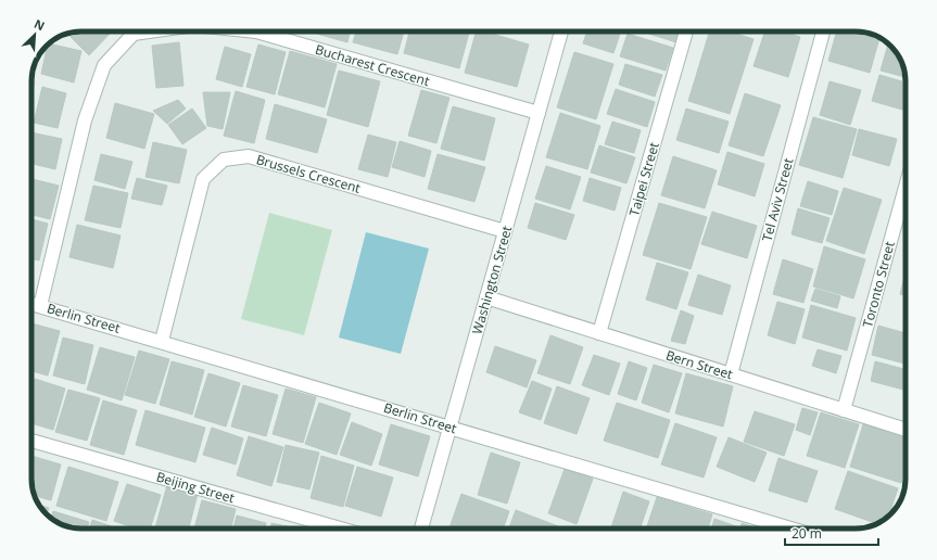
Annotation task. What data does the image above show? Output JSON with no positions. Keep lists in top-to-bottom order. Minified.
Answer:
{"streets":{"street":["Bucharest Crescent","Brussels Crescent","Taipei Street","Tel Aviv Street","Washington Street","Toronto Street","Berlin Street","Bern Street","Beijing Street"]},"crossings":[["Bucharest Crescent","Washington Street"],["Bucharest Crescent","Berlin Street"],["Brussels Crescent","Washington Street"],["Brussels Crescent","Berlin Street"],["Taipei Street","Bern Street"],["Tel Aviv Street","Bern Street"],["Washington Street","Berlin Street"],["Washington Street","Bern Street"],["Toronto Street","Bern Street"]],"scale_bar":"20 m","north":"top right"}
